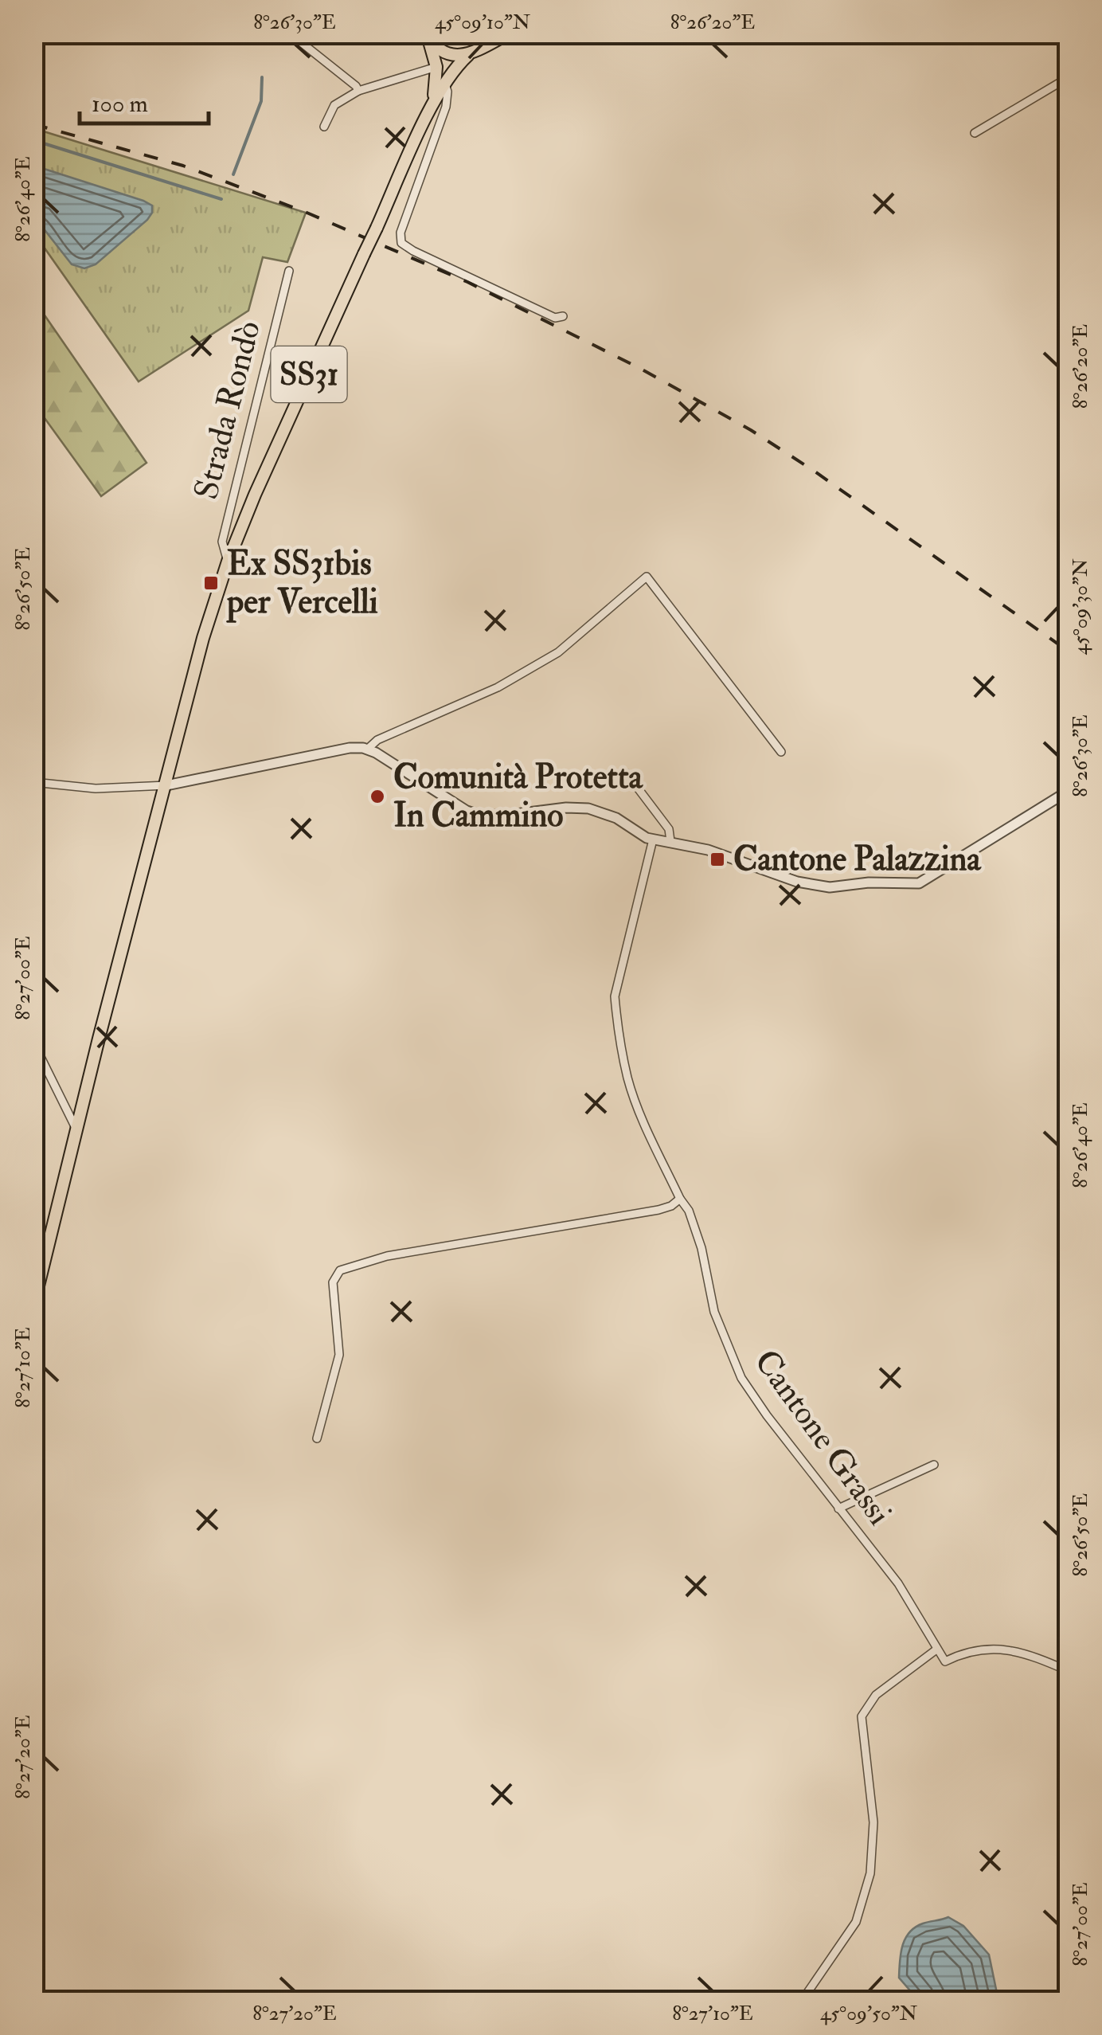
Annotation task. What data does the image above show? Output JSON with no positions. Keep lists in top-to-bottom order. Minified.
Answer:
{"streets":{"main road":["SS31"],"street":["Strada Rondò","Cantone Grassi"]},"crossings":[["SS31","Strada Rondò"]],"places":{"transit":["Ex SS31bis per Vercelli","Cantone Palazzina"],"other":["Comunità Protetta In Cammino"]},"scale_bar":"100 m","coordinates":["8°26'30\"E","45°09'10\"N","8°26'20\"E","8°26'40\"E","8°26'50\"E","45°09'30\"N","8°27'00\"E","8°27'10\"E","8°27'20\"E","45°09'50\"N"]}
